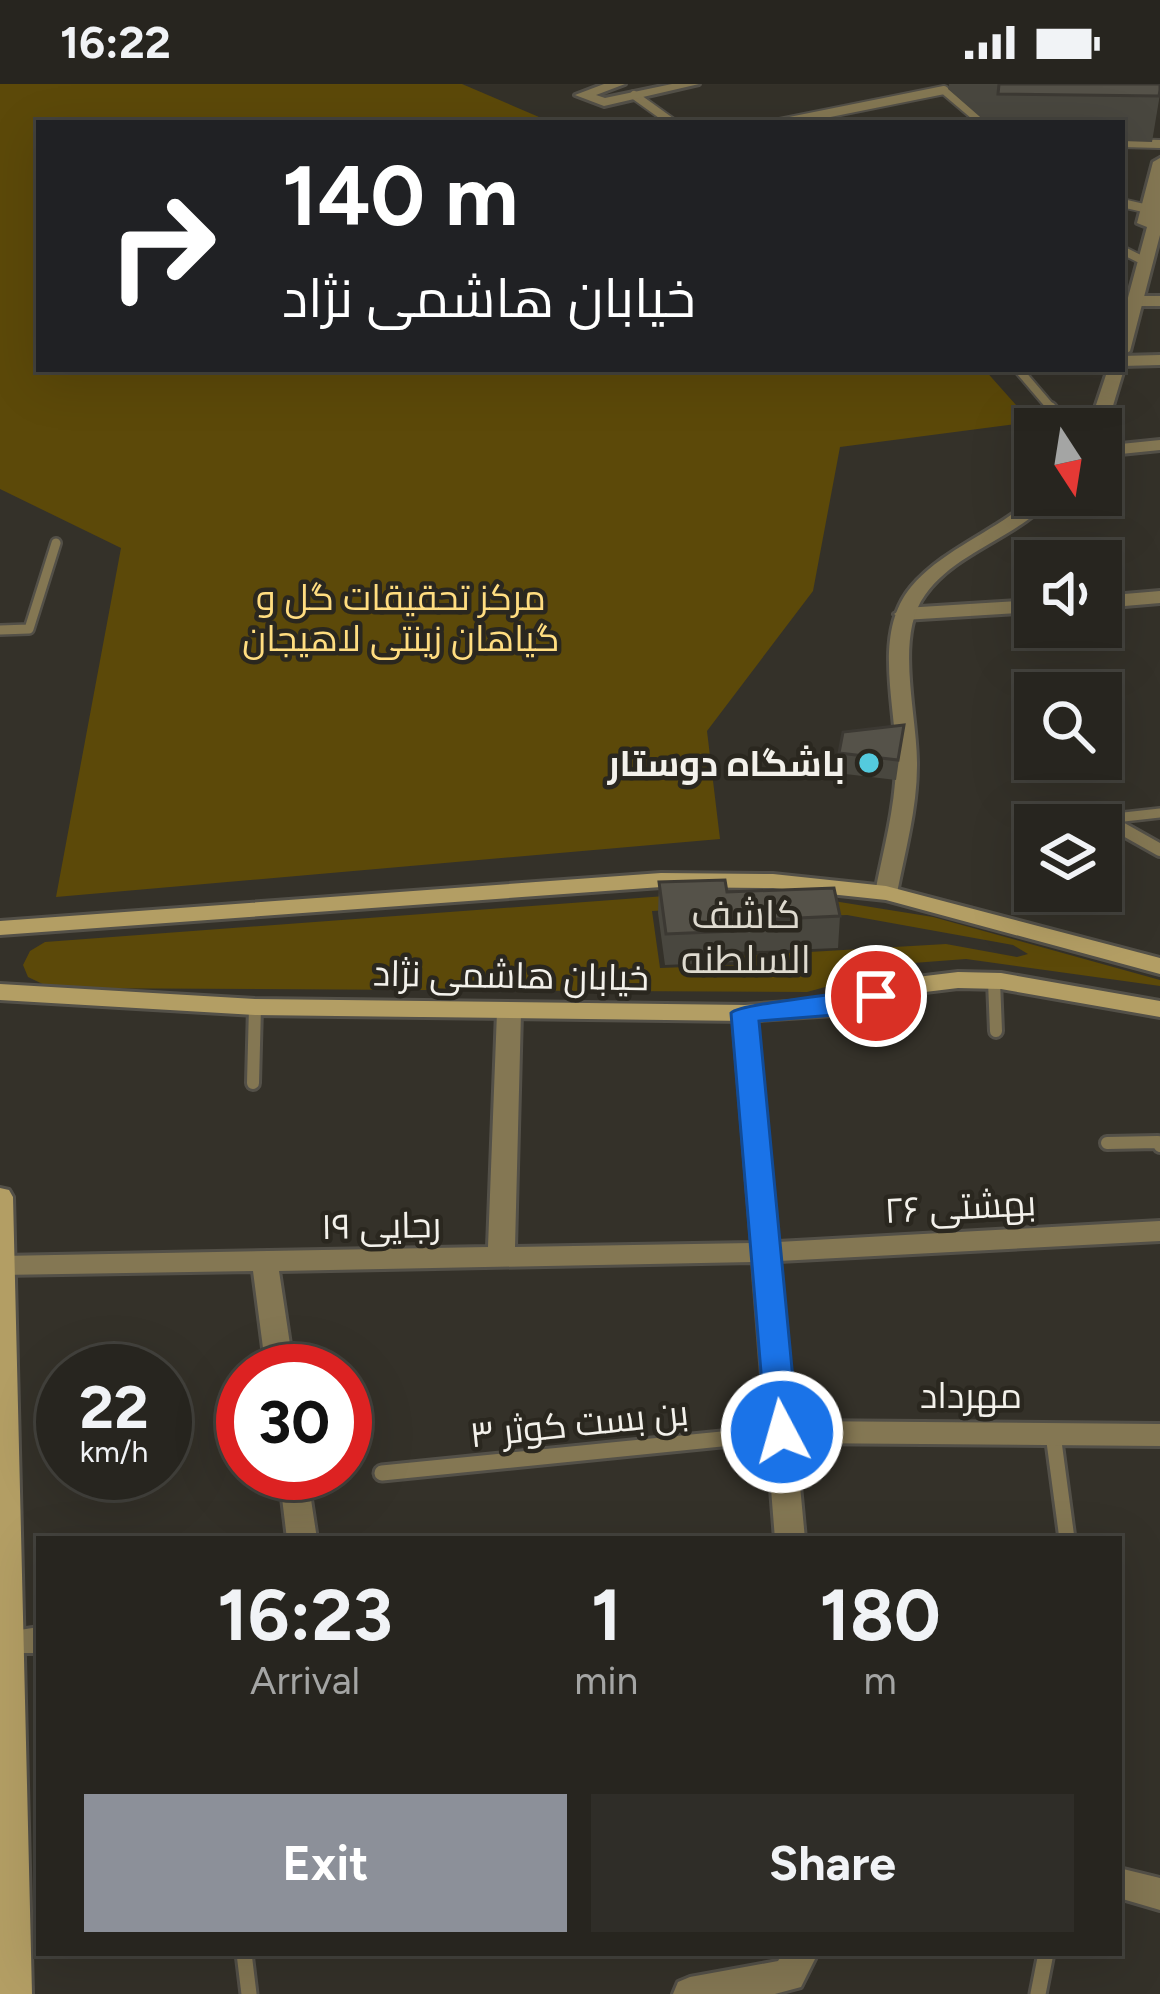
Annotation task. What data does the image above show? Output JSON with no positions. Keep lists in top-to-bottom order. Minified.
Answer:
{"streets":{"main road":["خیابان هاشمی نژاد"],"street":["بهشتی ۲۶","رجایی ۱۹","مهرداد"],"lane":["بن بست کوثر ۳"]},"crossings":[["بهشتی ۲۶","رجایی ۱۹"],["مهرداد","بن بست کوثر ۳"]],"districts":["کاشف السلطنه"],"parks":["مرکز تحقیقات گل و گیاهان زینتی لاهیجان"],"places":["باشگاه دوستار"],"north":"bottom","page":{"status":"16:22","turn":["140 m","خیابان هاشمی نژاد"],"speed":"22 km/h","limit":"30","eta":["16:23","Arrival","1","min","180","m"],"buttons":["Exit","Share"]}}
